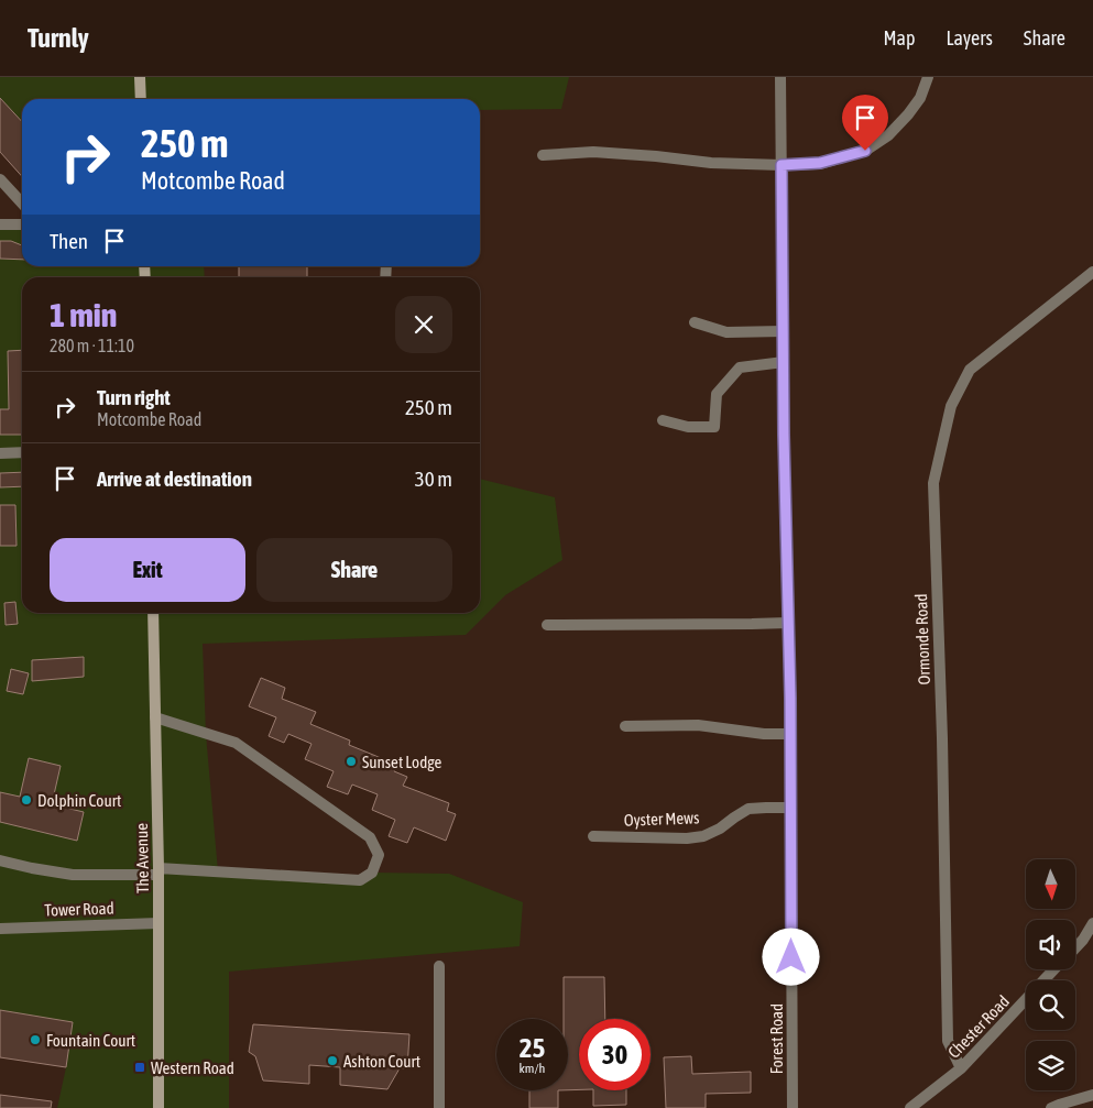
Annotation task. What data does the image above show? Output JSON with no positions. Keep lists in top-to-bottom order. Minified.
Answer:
{"streets":{"main road":["The Avenue"],"street":["Ormonde Road","Oyster Mews","Tower Road","Chester Road","Forest Road"]},"crossings":[["Ormonde Road","Chester Road"],["Oyster Mews","Forest Road"],["The Avenue","Tower Road"]],"places":{"other":["Sunset Lodge","Dolphin Court","Fountain Court","Ashton Court"],"transit":["Western Road"]},"north":"bottom","page":{"header":"Turnly","nav":["Map","Layers","Share"],"turn":["250 m","Motcombe Road"],"then":"Then","heading":["1 min","280 m · 11:10"],"list":[{"name":"Turn right","note":"Motcombe Road","value":"250 m"},{"name":"Arrive at destination","value":"30 m"}],"buttons":["Exit","Share"],"speed":"25 km/h","limit":"30"}}
